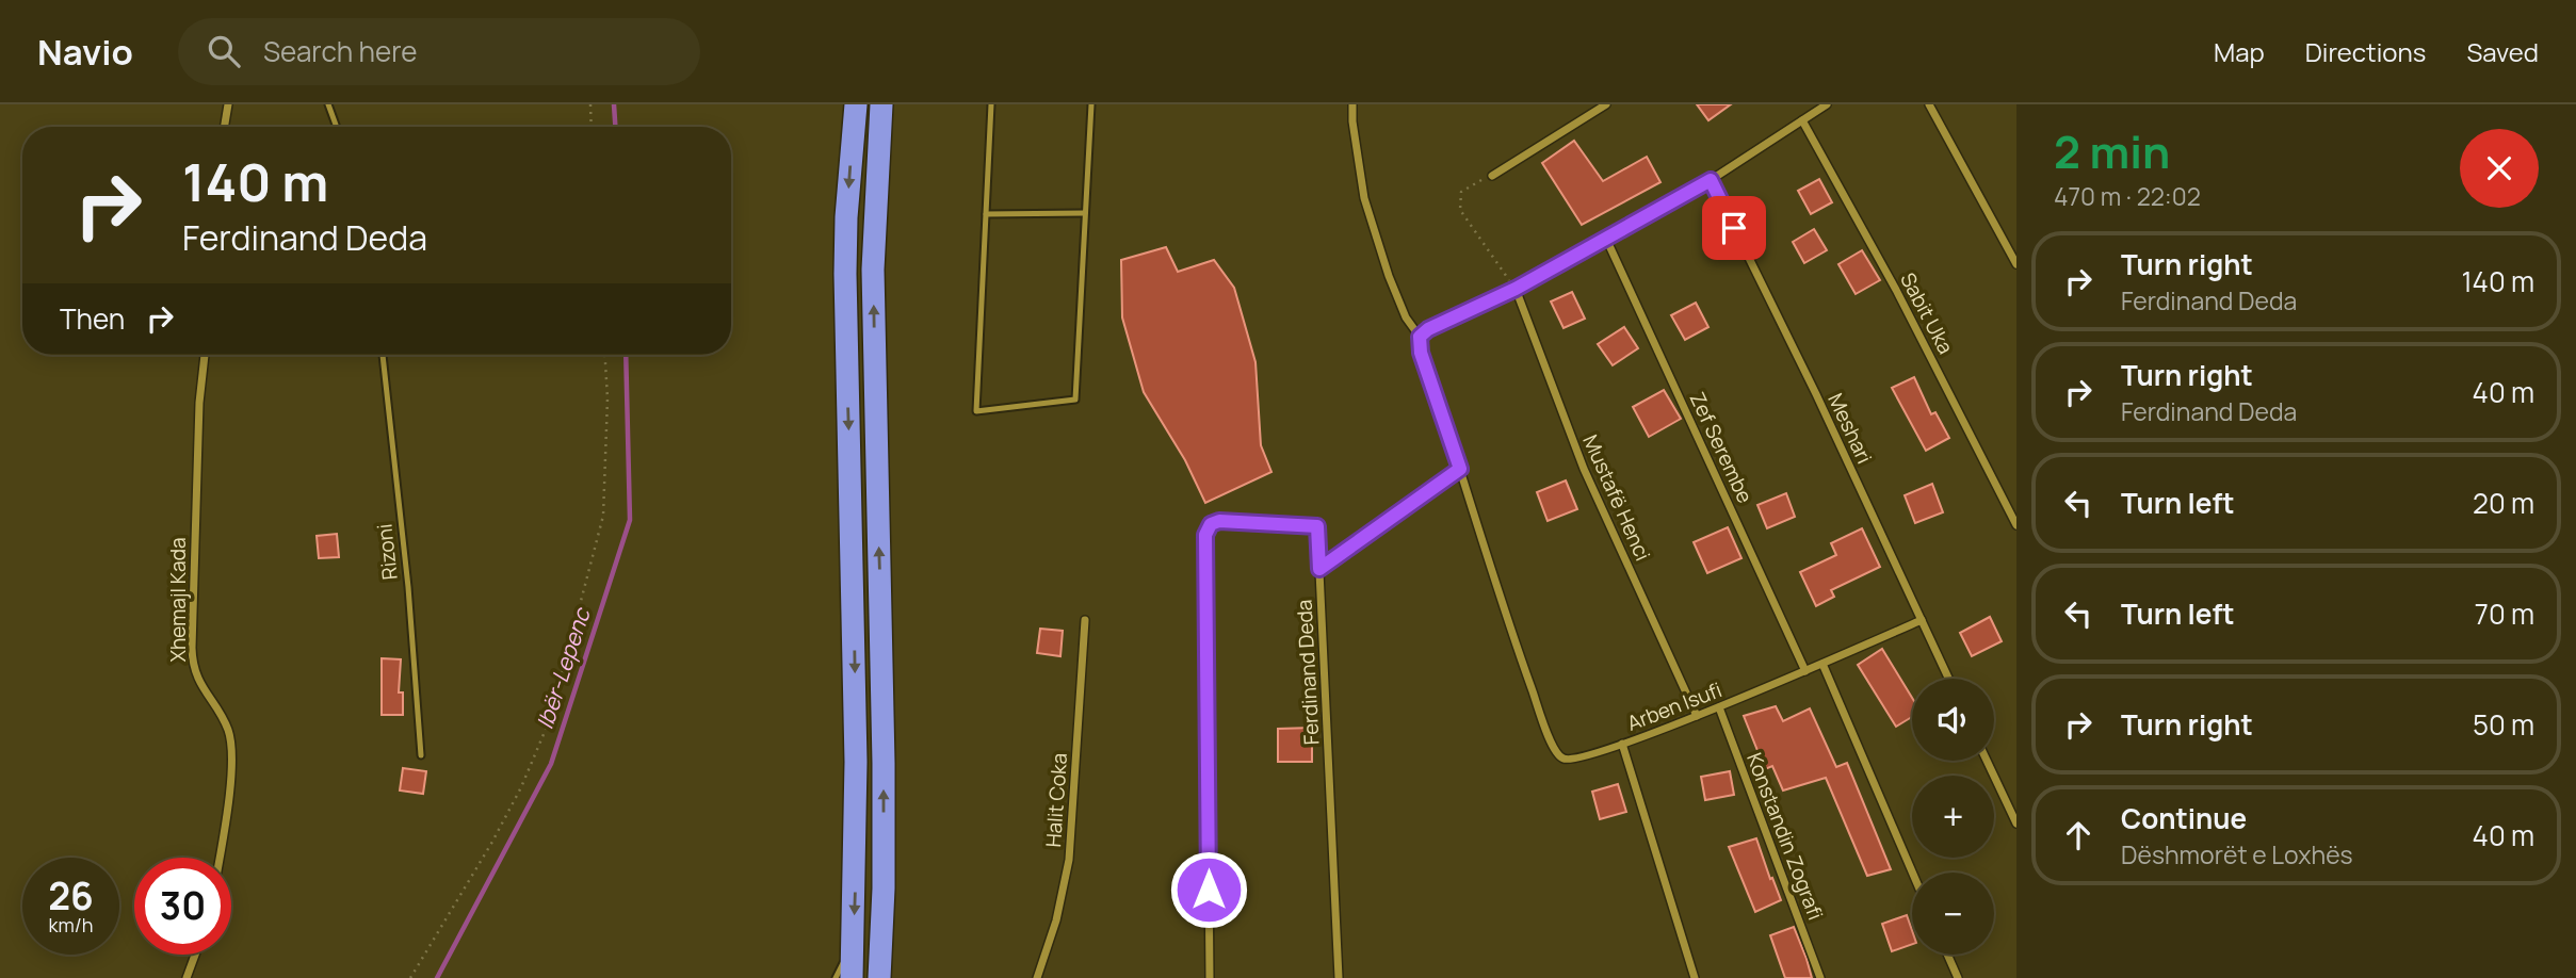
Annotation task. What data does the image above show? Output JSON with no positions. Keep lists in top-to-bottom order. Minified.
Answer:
{"streets":{"street":["Sabit Uka","Meshari","Zef Serembe","Mustafë Henci","Xhemajl Kada","Ferdinand Deda","Arben Isufi","Halit Coka","Konstandin Zografi"],"lane":["Rizoni"]},"crossings":[["Meshari","Arben Isufi"],["Zef Serembe","Arben Isufi"],["Mustafë Henci","Arben Isufi"],["Arben Isufi","Konstandin Zografi"]],"water":["Ibër-Lepenc"],"page":{"header":"Navio","search":"Search here","nav":["Map","Directions","Saved"],"heading":["2 min","470 m · 22:02"],"turn":["140 m","Ferdinand Deda"],"list":[{"name":"Turn right","note":"Ferdinand Deda","value":"140 m"},{"name":"Turn right","note":"Ferdinand Deda","value":"40 m"},{"name":"Turn left","value":"20 m"},{"name":"Turn left","value":"70 m"},{"name":"Turn right","value":"50 m"},{"name":"Continue","note":"Dëshmorët e Loxhës","value":"40 m"}],"then":"Then","map_buttons":["+","−"],"speed":"26 km/h","limit":"30"}}
